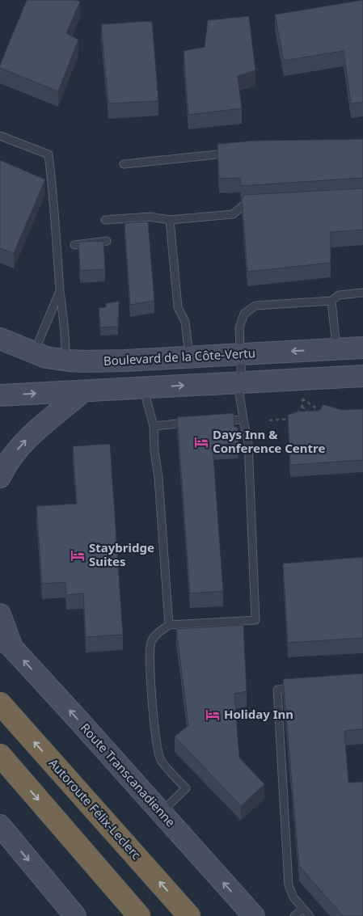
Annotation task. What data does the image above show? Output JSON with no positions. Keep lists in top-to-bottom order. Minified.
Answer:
{"streets":{"highway":["Autoroute Félix-Leclerc"],"street":["Boulevard de la Côte-Vertu","Route Transcanadienne"]},"places":{"hotel":["Days Inn & Conference Centre","Staybridge Suites","Holiday Inn"]}}
